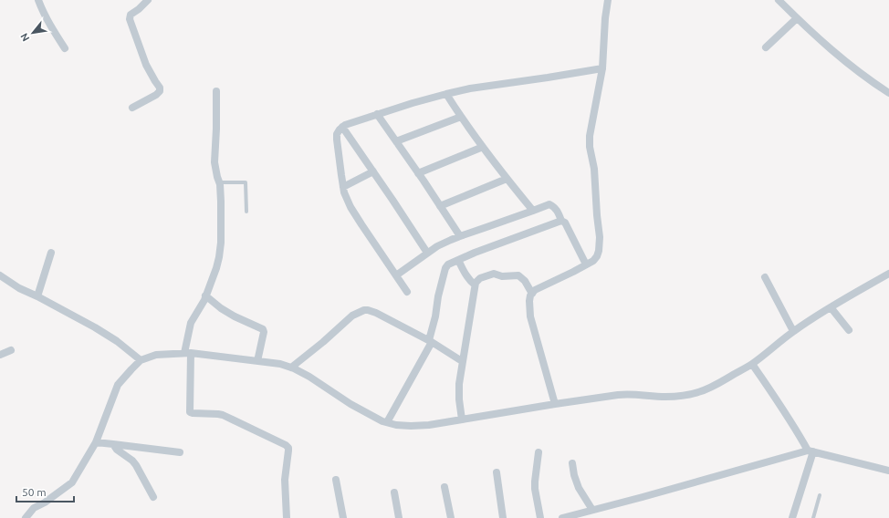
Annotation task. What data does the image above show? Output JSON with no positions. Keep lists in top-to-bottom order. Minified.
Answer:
{"scale_bar":"50 m","north":"bottom left"}
